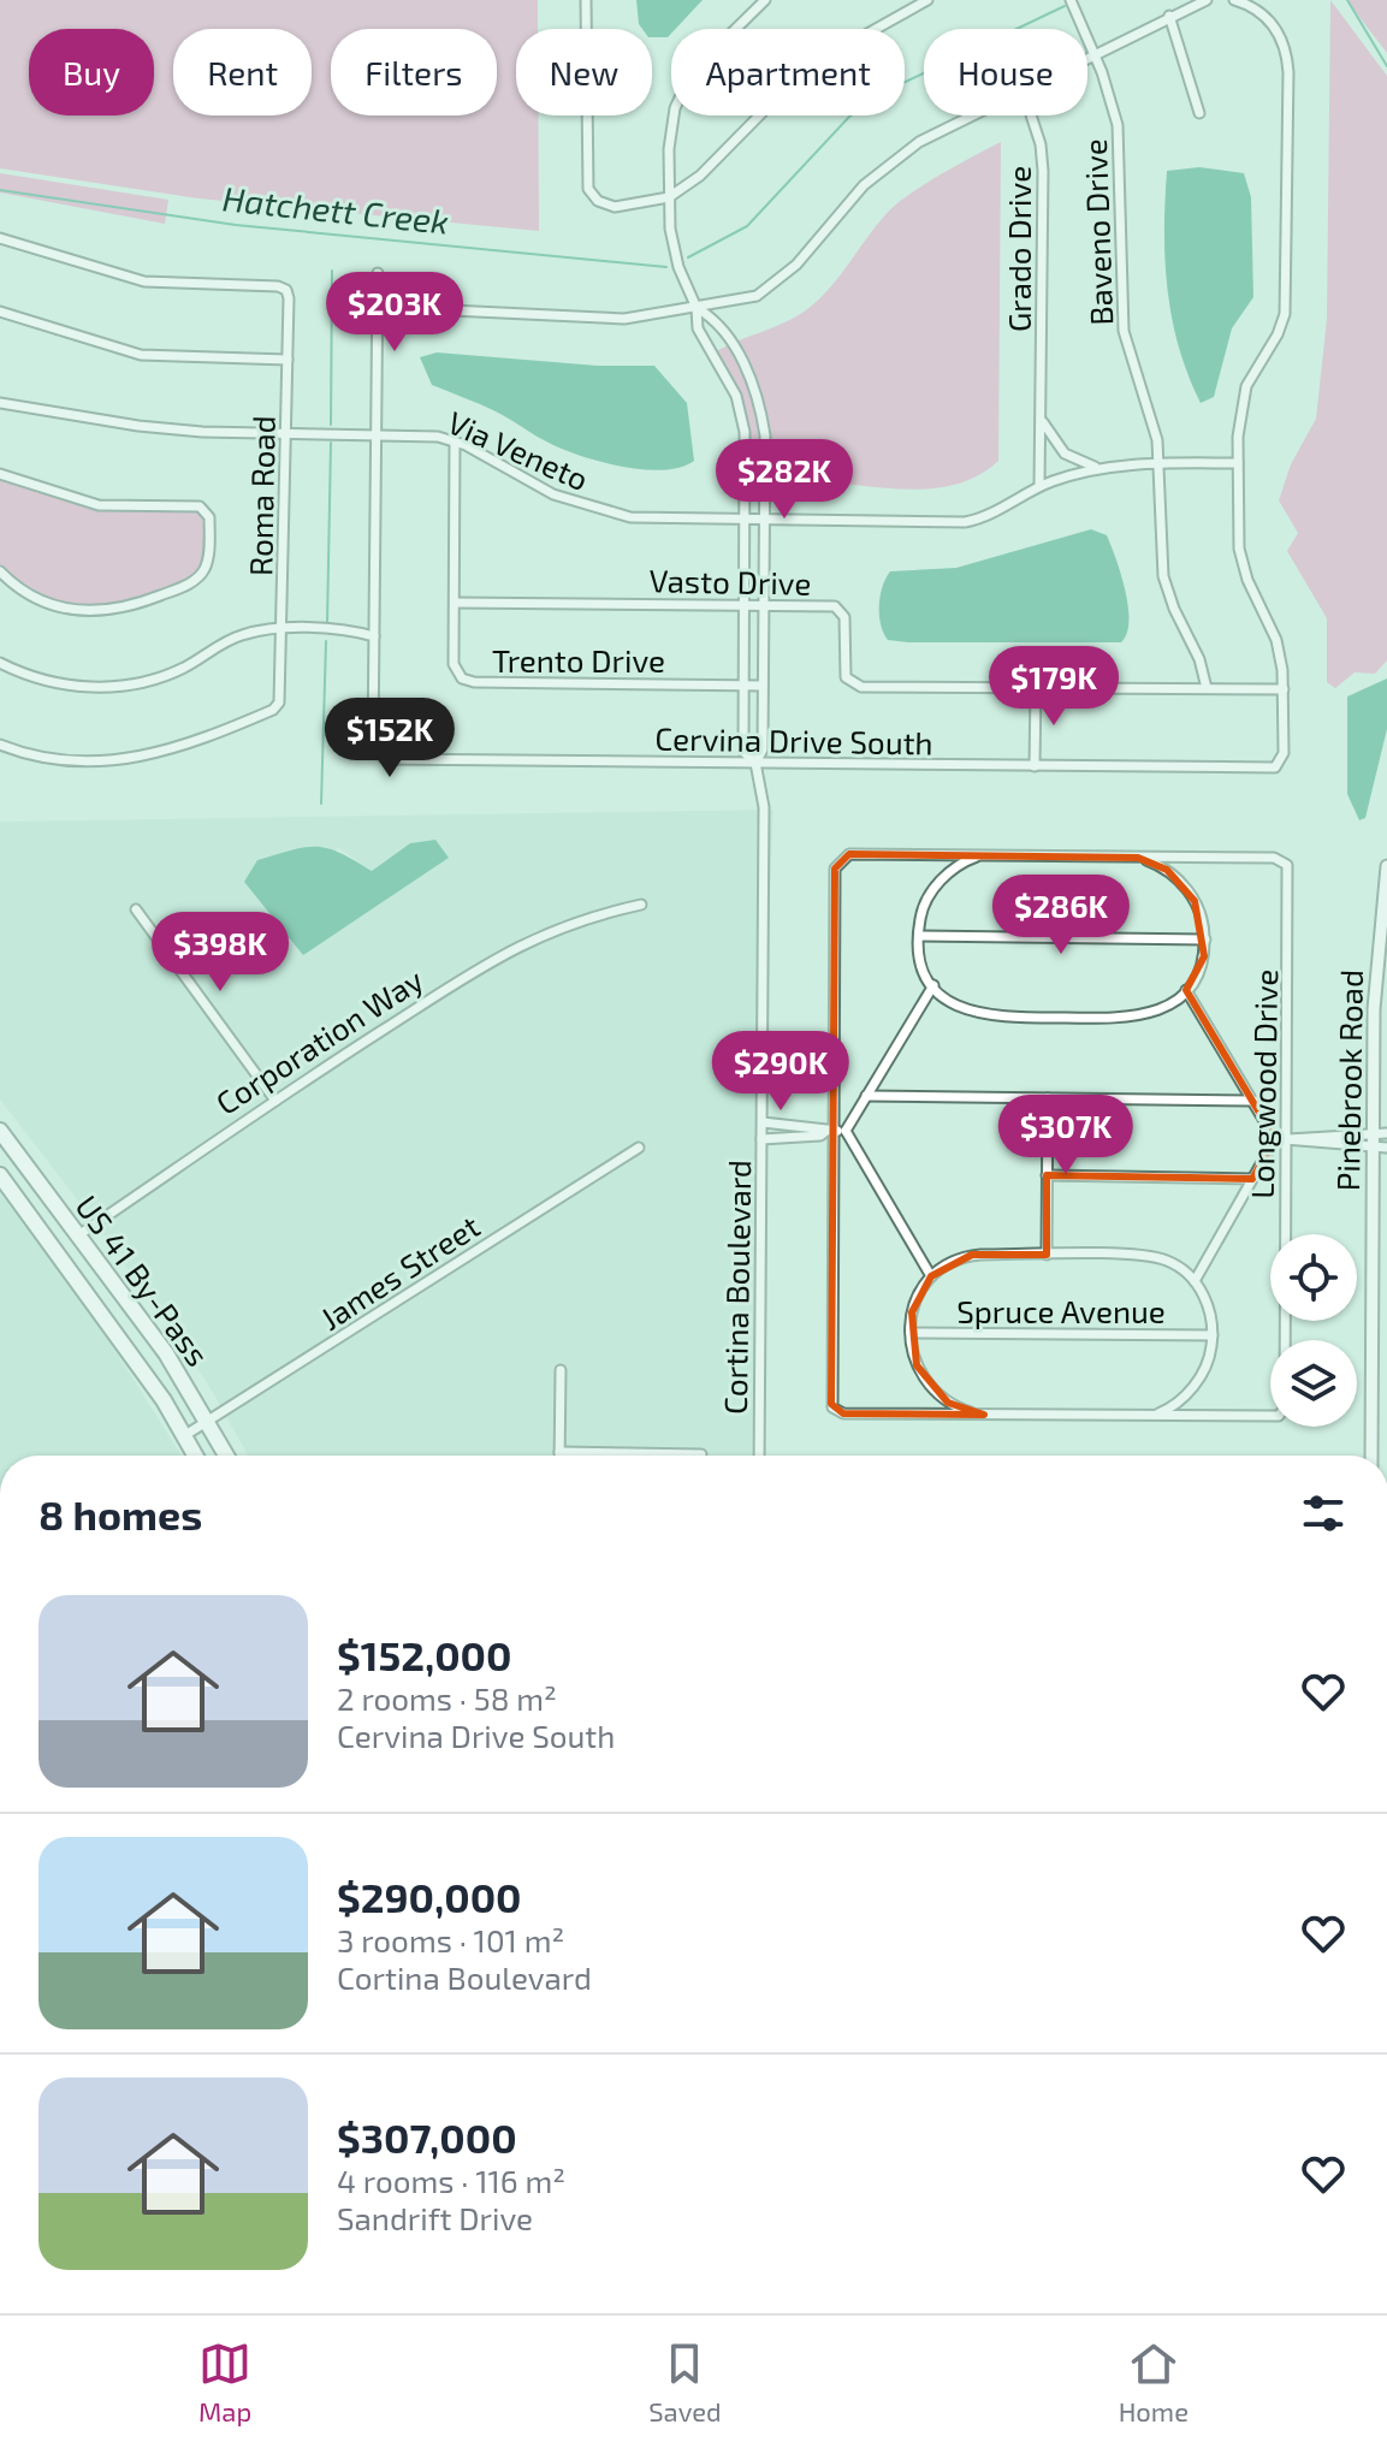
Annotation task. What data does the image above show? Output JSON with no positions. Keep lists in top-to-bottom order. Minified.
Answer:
{"streets":{"main road":["US 41 By-Pass"],"street":["Baveno Drive","Grado Drive","Via Veneto","Roma Road","Vasto Drive","Trento Drive","Cervina Drive South","Corporation Way","Pinebrook Road","Longwood Drive","James Street","Cortina Boulevard","Spruce Avenue"]},"crossings":[["Baveno Drive","Via Veneto"],["Baveno Drive","Vasto Drive"],["Grado Drive","Via Veneto"],["Via Veneto","Roma Road"],["Via Veneto","Trento Drive"],["Via Veneto","Cervina Drive South"],["Via Veneto","Cortina Boulevard"],["Vasto Drive","Trento Drive"],["Vasto Drive","Cervina Drive South"],["Vasto Drive","Cortina Boulevard"],["Trento Drive","Cortina Boulevard"],["Cervina Drive South","Cortina Boulevard"],["Corporation Way","US 41 By-Pass"],["James Street","US 41 By-Pass"]],"water":["Hatchett Creek"],"page":{"chip":["Buy","Rent","Filters","New","Apartment","House"],"price":["$203K","$282K","$179K","$152K","$286K","$398K","$290K","$307K"],"heading":"8 homes","list":[{"name":"$152,000","note":"2 rooms · 58 m² · Cervina Drive South"},{"name":"$290,000","note":"3 rooms · 101 m² · Cortina Boulevard"},{"name":"$307,000","note":"4 rooms · 116 m² · Sandrift Drive"}],"tabs":["Map","Saved","Home"]}}
